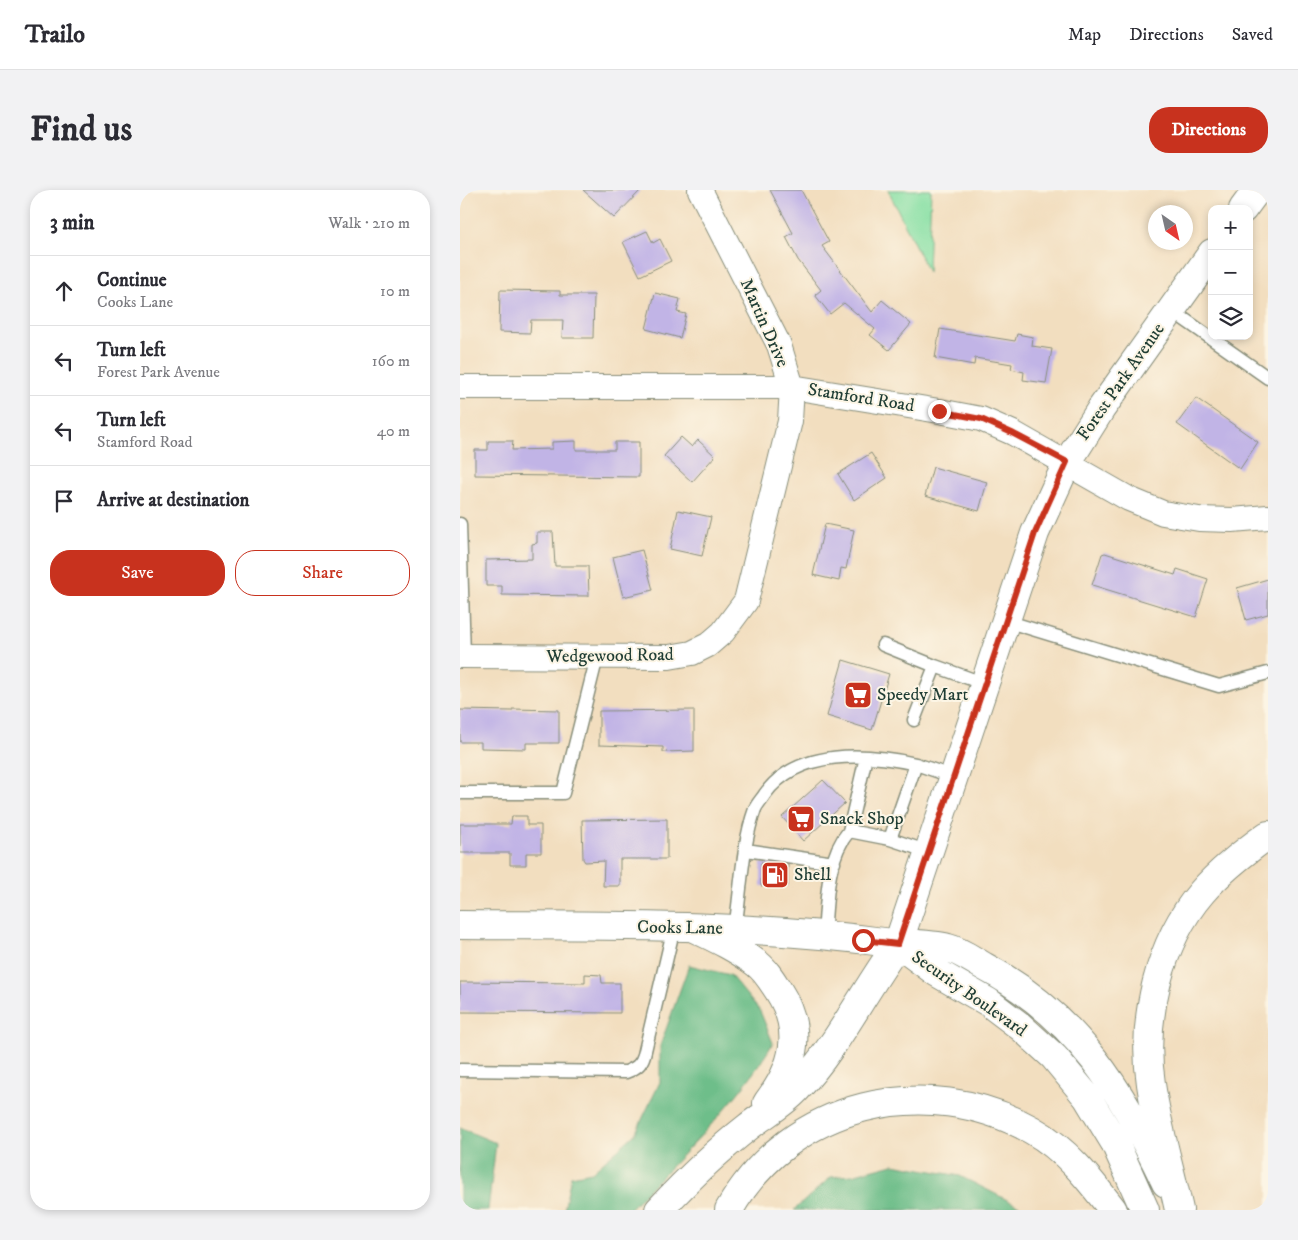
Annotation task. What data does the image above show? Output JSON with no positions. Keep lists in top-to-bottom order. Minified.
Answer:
{"streets":{"main road":["Forest Park Avenue","Cooks Lane","Security Boulevard"],"street":["Martin Drive","Stamford Road","Wedgewood Road"]},"crossings":[["Martin Drive","Stamford Road"],["Martin Drive","Wedgewood Road"],["Forest Park Avenue","Stamford Road"],["Forest Park Avenue","Cooks Lane"],["Forest Park Avenue","Security Boulevard"],["Cooks Lane","Security Boulevard"]],"places":{"supermarket":["Speedy Mart","Snack Shop"],"fuel station":["Shell"]},"north":"bottom right","page":{"header":"Trailo","nav":["Map","Directions","Saved"],"buttons":["Directions",["Save","Share"]],"title":"Find us","heading":["3 min","Walk · 210 m"],"map_buttons":["+","−"],"list":[["Continue","Cooks Lane","10 m"],["Turn left","Forest Park Avenue","160 m"],["Turn left","Stamford Road","40 m"],"Arrive at destination"]}}
